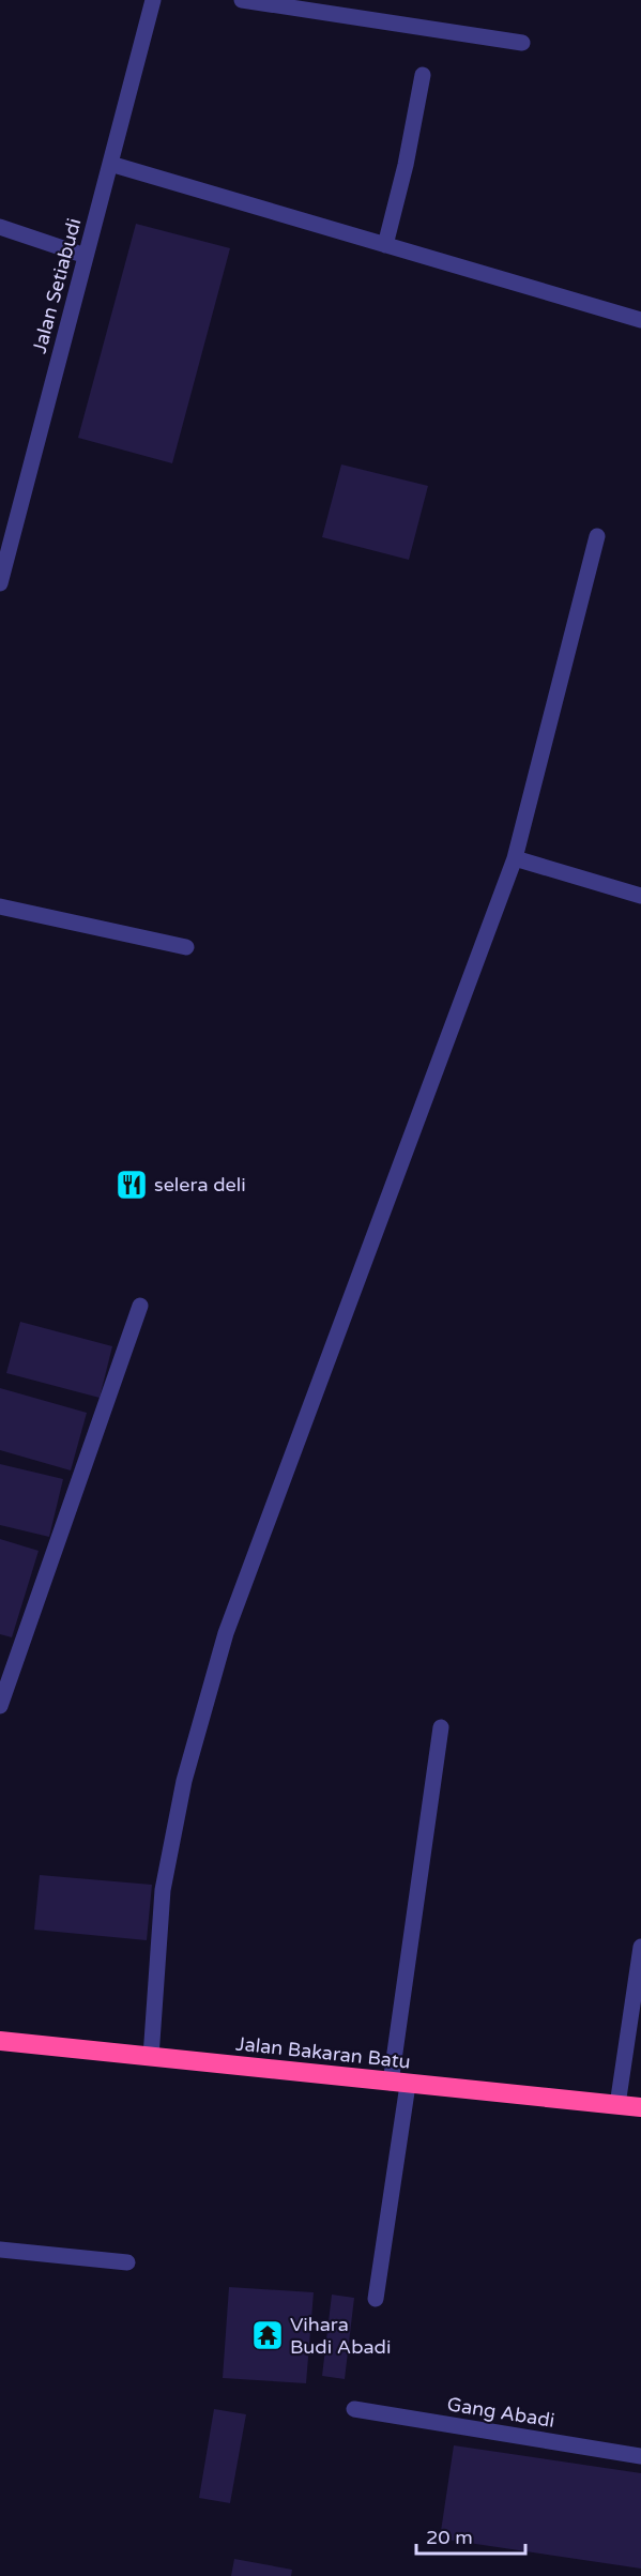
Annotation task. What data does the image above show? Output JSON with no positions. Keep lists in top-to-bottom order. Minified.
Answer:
{"streets":{"highway":["Jalan Bakaran Batu"],"street":["Jalan Setiabudi","Gang Abadi"]},"places":{"restaurant":["selera deli"],"temple":["Vihara Budi Abadi"]},"scale_bar":"20 m"}
